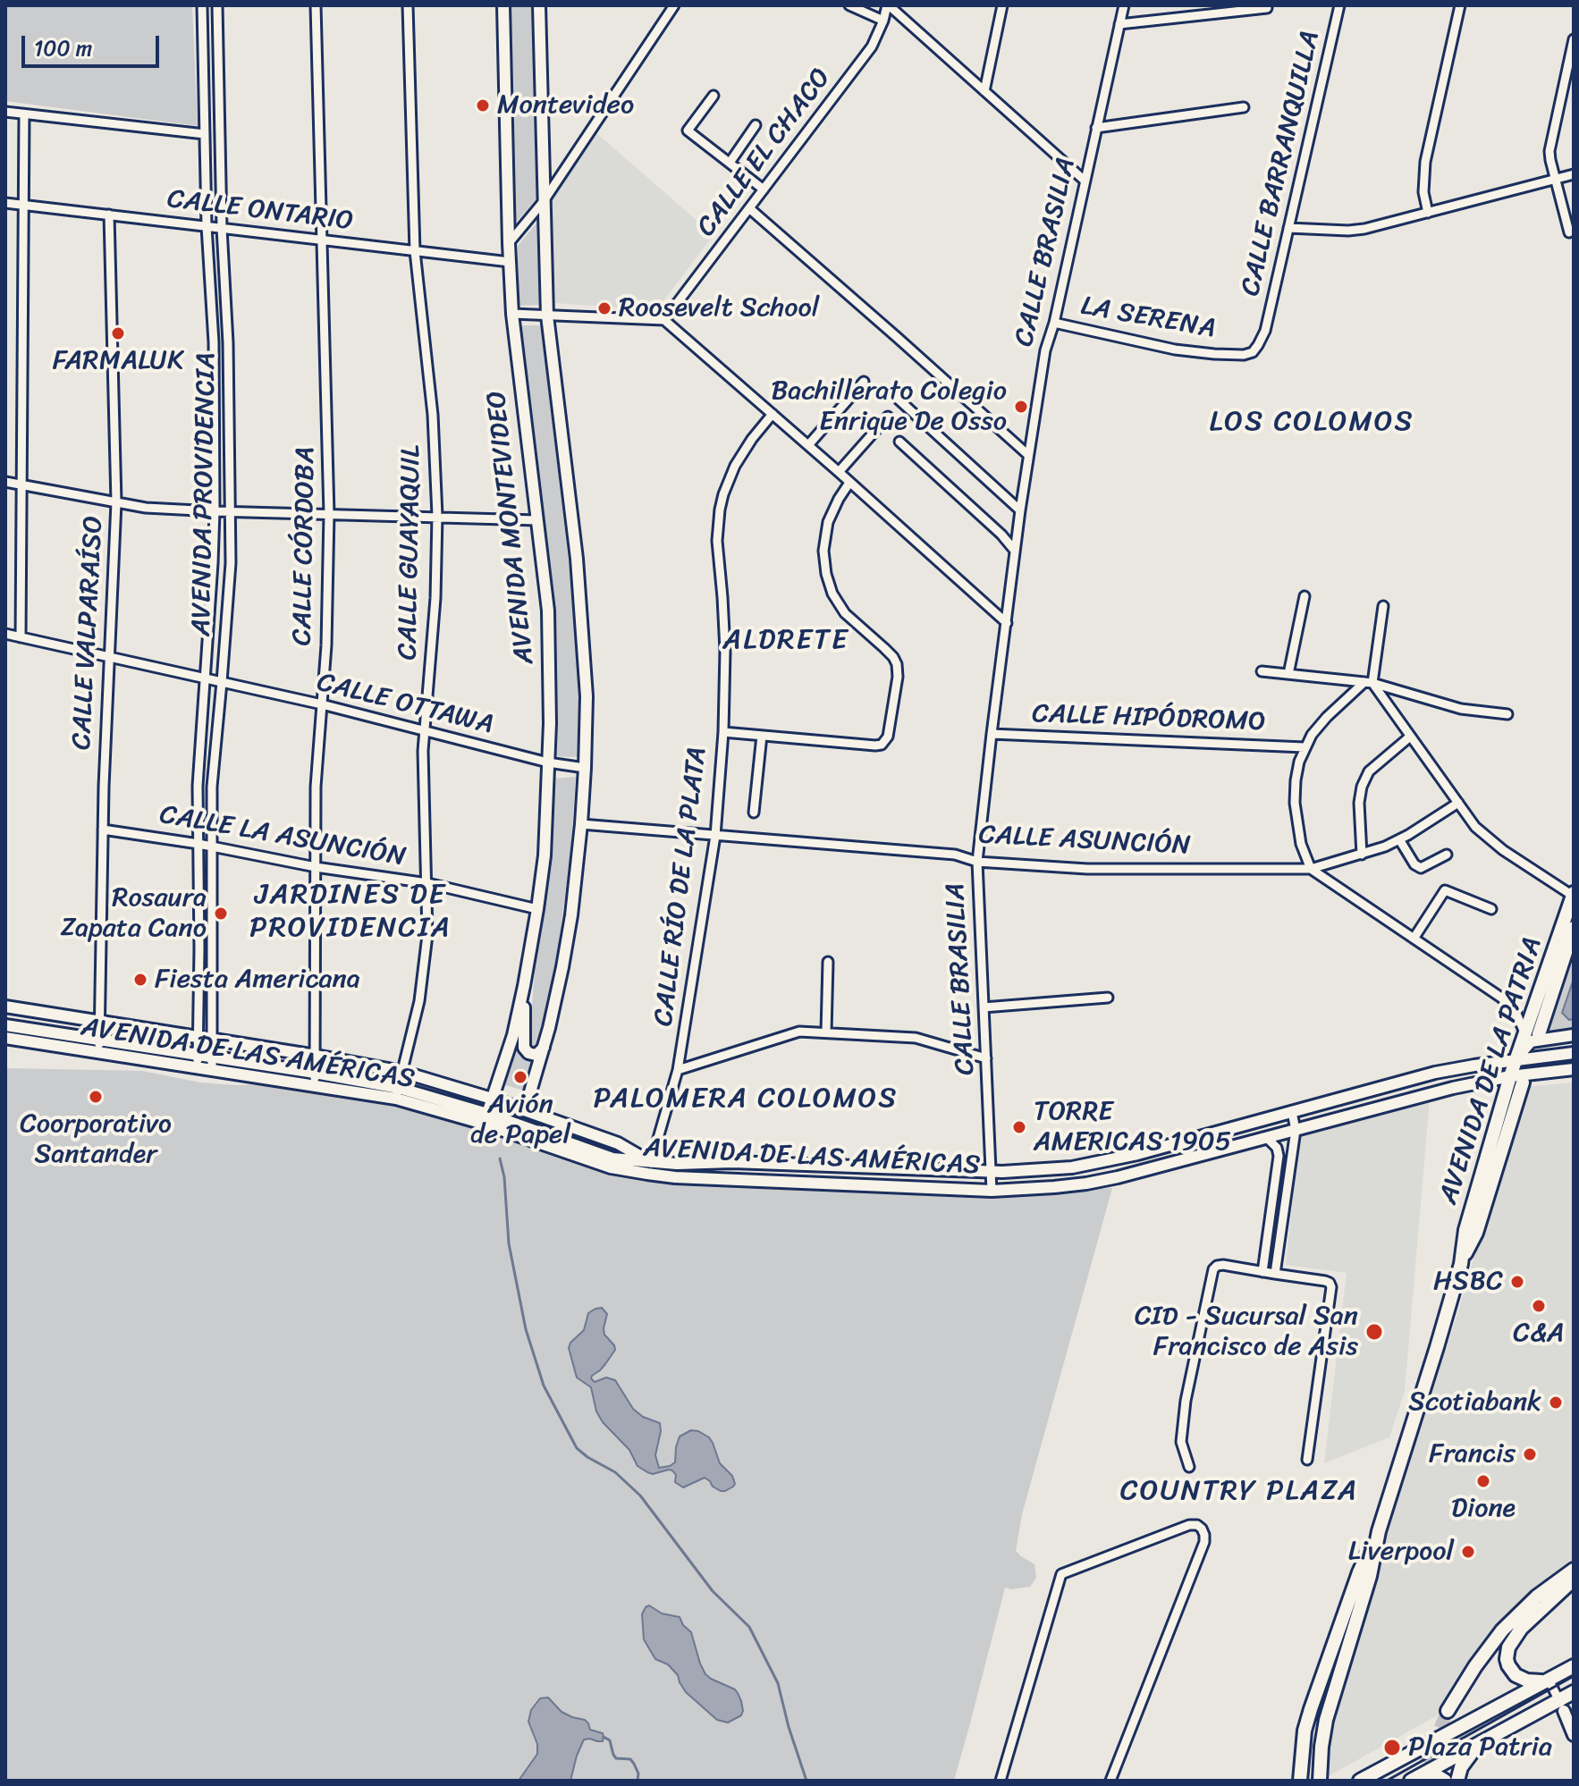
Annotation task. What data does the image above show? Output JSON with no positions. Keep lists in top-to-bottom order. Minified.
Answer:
{"streets":{"main road":["AVENIDA MONTEVIDEO","AVENIDA DE LAS AMÉRICAS","AVENIDA DE LA PATRIA"],"street":["CALLE EL CHACO","CALLE BARRANQUILLA","CALLE ONTARIO","CALLE BRASILIA","LA SERENA","AVENIDA PROVIDENCIA","CALLE CÓRDOBA","CALLE GUAYAQUIL","CALLE VALPARAÍSO","CALLE OTTAWA","CALLE HIPÓDROMO","CALLE LA ASUNCIÓN","CALLE ASUNCIÓN","CALLE RÍO DE LA PLATA"]},"crossings":[["CALLE BARRANQUILLA","LA SERENA"],["CALLE ONTARIO","AVENIDA PROVIDENCIA"],["CALLE ONTARIO","AVENIDA MONTEVIDEO"],["CALLE ONTARIO","CALLE CÓRDOBA"],["CALLE ONTARIO","CALLE GUAYAQUIL"],["CALLE ONTARIO","CALLE VALPARAÍSO"],["CALLE BRASILIA","LA SERENA"],["CALLE BRASILIA","CALLE HIPÓDROMO"],["CALLE BRASILIA","CALLE ASUNCIÓN"],["CALLE BRASILIA","AVENIDA DE LAS AMÉRICAS"],["AVENIDA PROVIDENCIA","CALLE OTTAWA"],["AVENIDA PROVIDENCIA","CALLE LA ASUNCIÓN"],["AVENIDA PROVIDENCIA","AVENIDA DE LAS AMÉRICAS"],["AVENIDA MONTEVIDEO","CALLE OTTAWA"],["AVENIDA MONTEVIDEO","CALLE LA ASUNCIÓN"],["AVENIDA MONTEVIDEO","AVENIDA DE LAS AMÉRICAS"],["CALLE CÓRDOBA","CALLE OTTAWA"],["CALLE CÓRDOBA","CALLE LA ASUNCIÓN"],["CALLE CÓRDOBA","AVENIDA DE LAS AMÉRICAS"],["CALLE GUAYAQUIL","CALLE OTTAWA"],["CALLE GUAYAQUIL","CALLE LA ASUNCIÓN"],["CALLE GUAYAQUIL","AVENIDA DE LAS AMÉRICAS"],["CALLE VALPARAÍSO","CALLE OTTAWA"],["CALLE VALPARAÍSO","CALLE LA ASUNCIÓN"],["CALLE VALPARAÍSO","AVENIDA DE LAS AMÉRICAS"],["CALLE ASUNCIÓN","CALLE RÍO DE LA PLATA"],["CALLE RÍO DE LA PLATA","AVENIDA DE LAS AMÉRICAS"],["AVENIDA DE LAS AMÉRICAS","AVENIDA DE LA PATRIA"]],"districts":["LOS COLOMOS","ALDRETE","JARDINES DE PROVIDENCIA","PALOMERA COLOMOS","COUNTRY PLAZA"],"places":["Montevideo","Roosevelt School","FARMALUK","Bachillerato Colegio Enrique De Osso","Rosaura Zapata Cano","Fiesta Americana","Avión de Papel","Coorporativo Santander","TORRE AMERICAS 1905","HSBC","C&A","CID - Sucursal San Francisco de Asis","Scotiabank","Francis","Dione","Liverpool","Plaza Patria"],"scale_bar":"100 m"}
